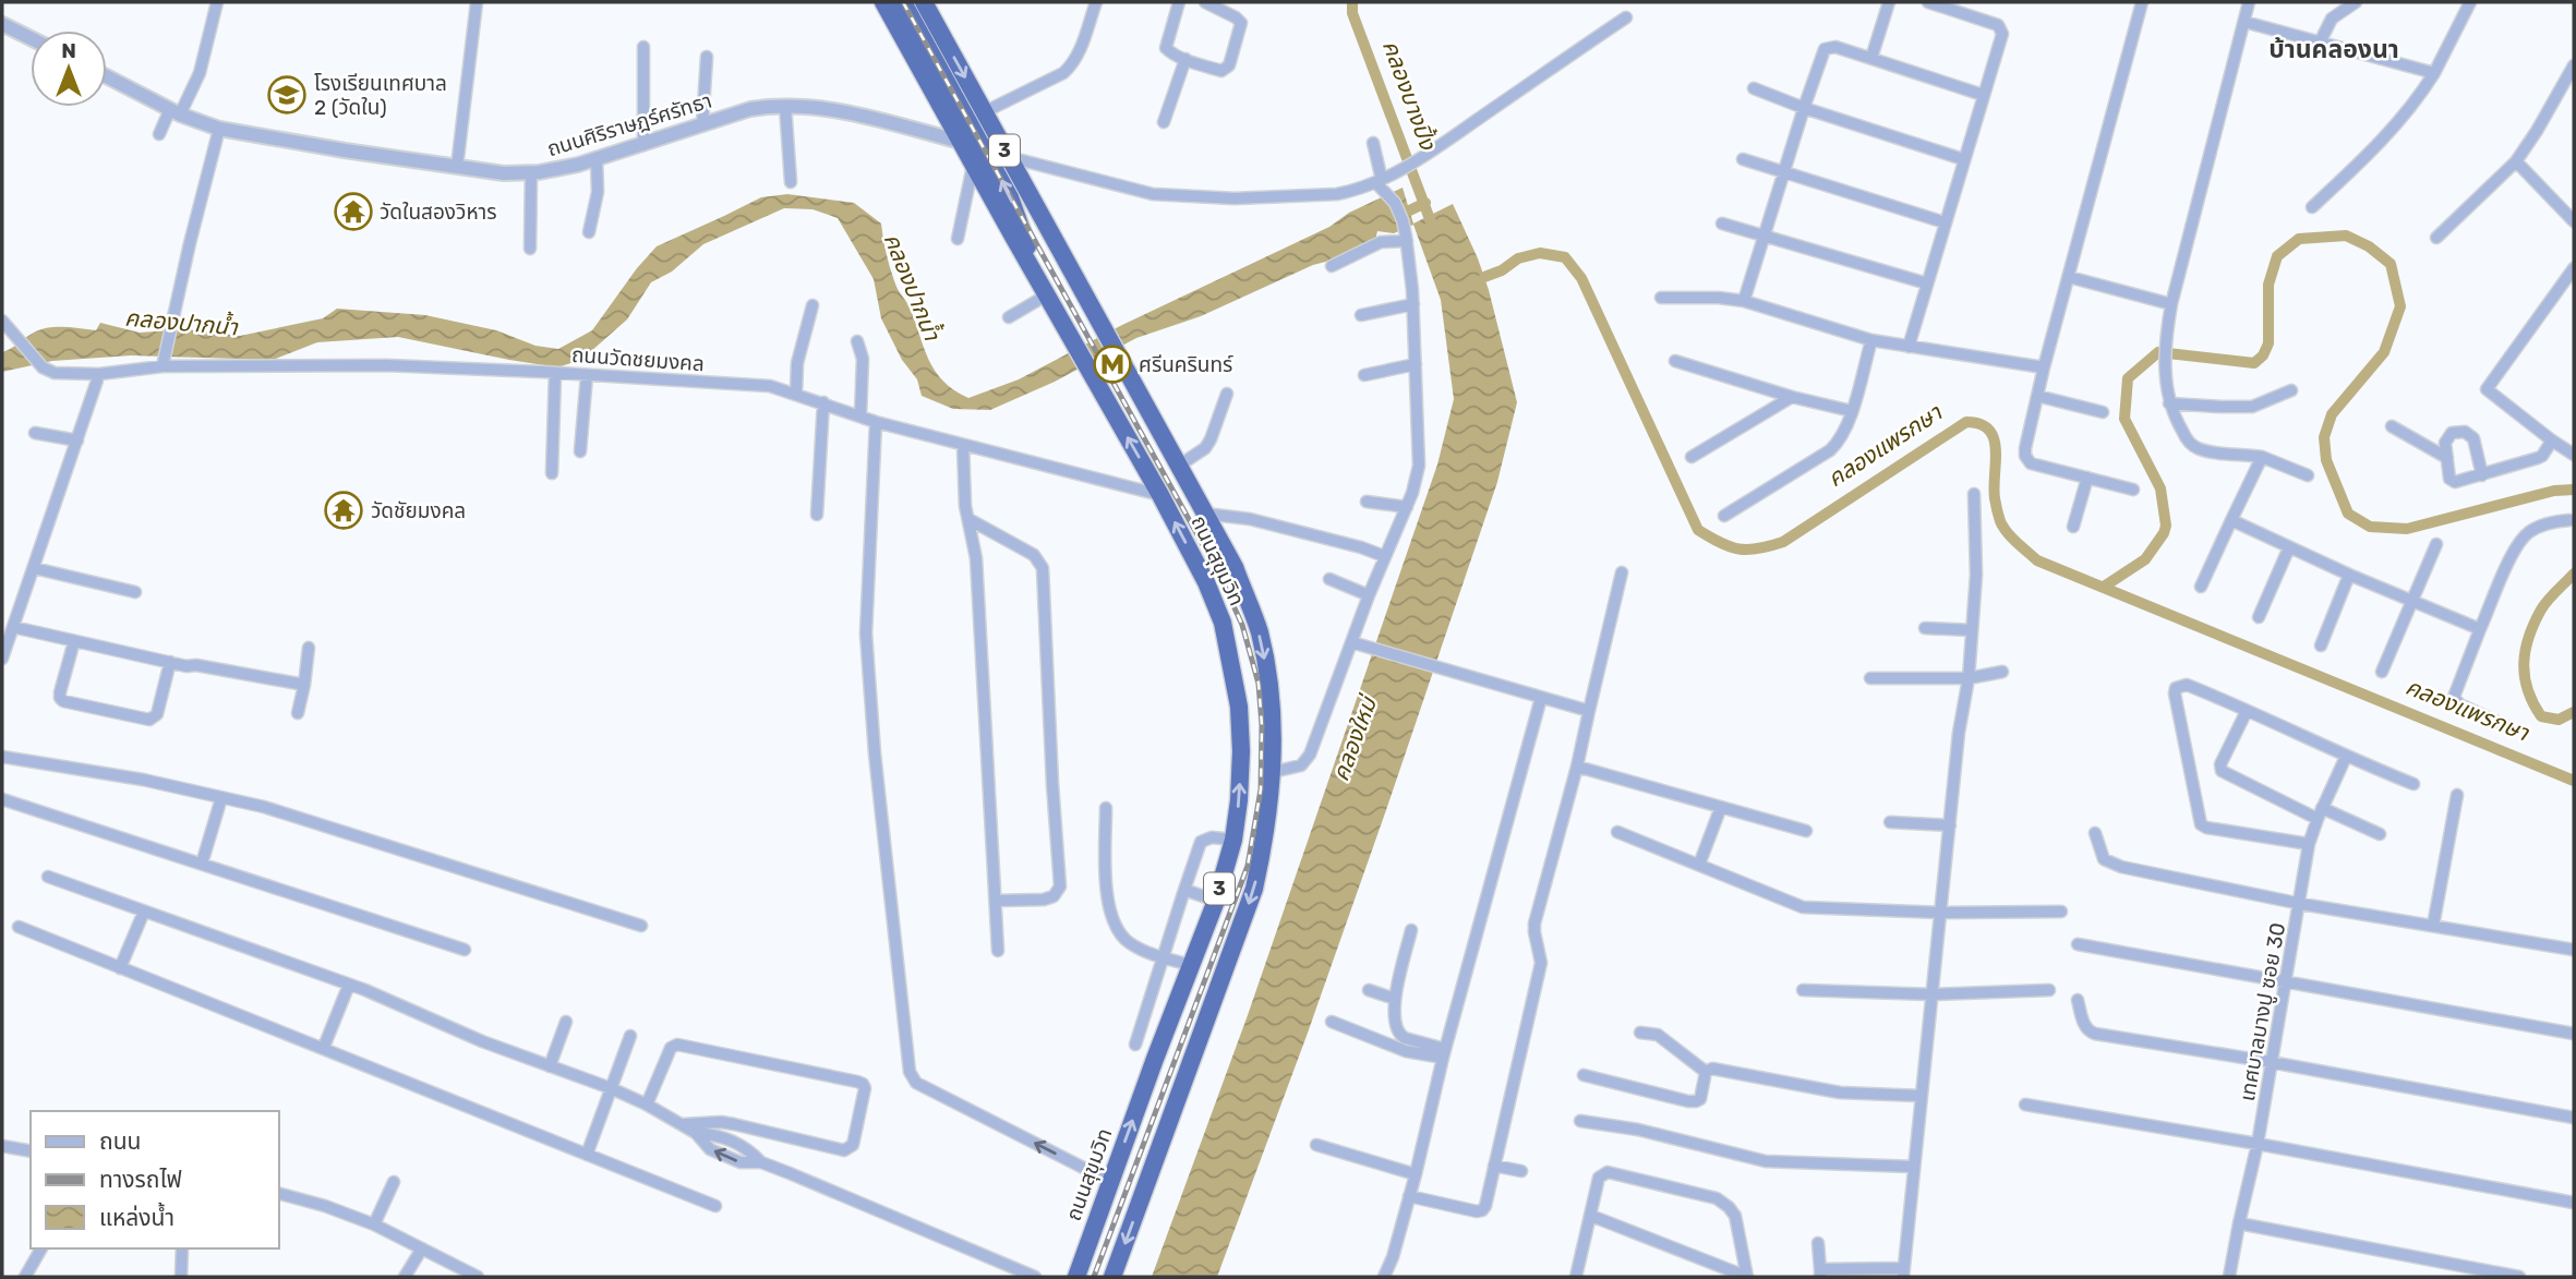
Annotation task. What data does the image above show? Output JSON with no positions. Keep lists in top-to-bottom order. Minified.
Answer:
{"streets":{"highway":["3","ถนนสุขุมวิท"],"street":["ถนนศิริราษฎร์ศรัทธา","ถนนวัดชยมงคล","เทศบาลบางปู ซอย 30"]},"crossings":[["ถนนศิริราษฎร์ศรัทธา","ถนนสุขุมวิท"],["ถนนวัดชยมงคล","ถนนสุขุมวิท"]],"districts":["บ้านคลองนา"],"water":["คลองบางปิ้ง","คลองปากน้ำ","คลองแพรกษา","คลองใหม่"],"places":{"school or university":["โรงเรียนเทศบาล 2 (วัดใน)"],"temple":["วัดในสองวิหาร","วัดชัยมงคล"],"metro station":["ศรีนครินทร์"]},"legend":["ถนน","ทางรถไฟ","แหล่งน้ำ"],"north":"top"}
